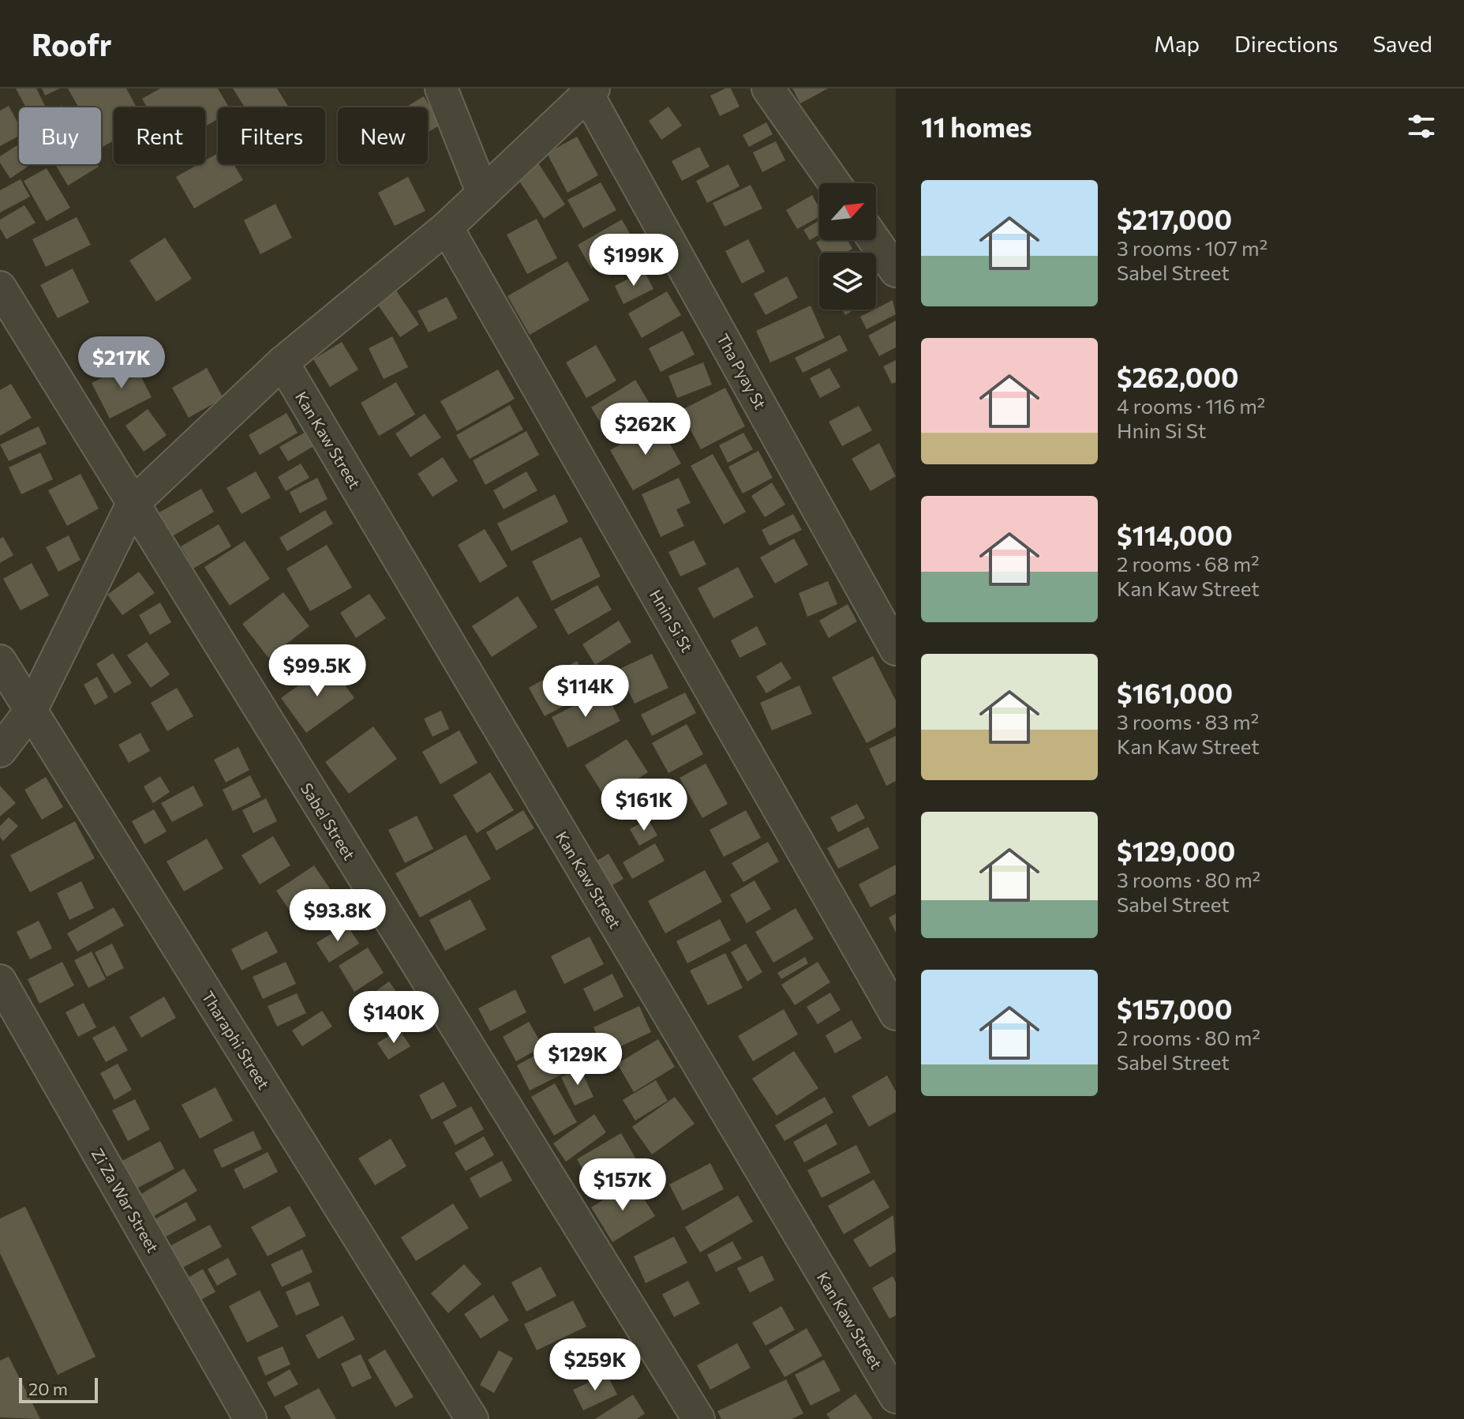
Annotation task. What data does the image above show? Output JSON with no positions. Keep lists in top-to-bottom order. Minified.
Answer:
{"streets":{"street":["Tha Pyay St","Kan Kaw Street","Hnin Si St","Sabel Street","Tharaphi Street","Zi Za War Street"]},"scale_bar":"20 m","north":"top right","page":{"header":"Roofr","nav":["Map","Directions","Saved"],"heading":"11 homes","chip":["Buy","Rent","Filters","New"],"list":[{"name":"$217,000","note":"3 rooms · 107 m² · Sabel Street"},{"name":"$262,000","note":"4 rooms · 116 m² · Hnin Si St"},{"name":"$114,000","note":"2 rooms · 68 m² · Kan Kaw Street"},{"name":"$161,000","note":"3 rooms · 83 m² · Kan Kaw Street"},{"name":"$129,000","note":"3 rooms · 80 m² · Sabel Street"},{"name":"$157,000","note":"2 rooms · 80 m² · Sabel Street"}],"price":["$199K","$217K","$262K","$99.5K","$114K","$161K","$93.8K","$140K","$129K","$157K","$259K"],"scale":"20 m"}}
